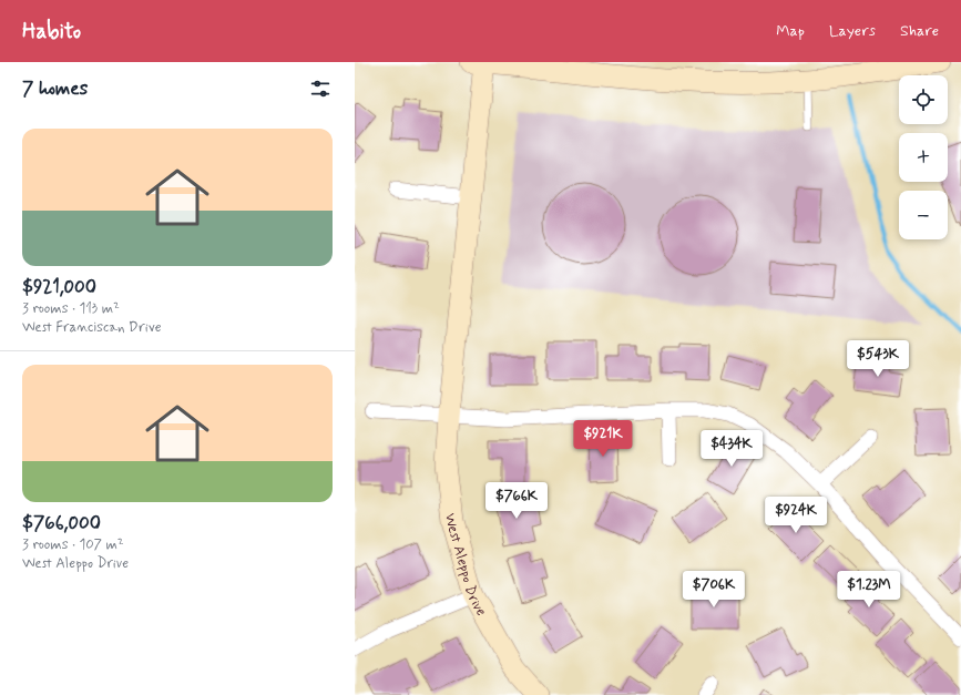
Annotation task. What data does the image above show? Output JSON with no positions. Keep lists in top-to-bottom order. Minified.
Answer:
{"streets":{"street":["West Aleppo Drive"]},"page":{"header":"Habito","nav":["Map","Layers","Share"],"heading":"7 homes","map_buttons":["+","−"],"list":[{"name":"$921,000","note":"3 rooms · 113 m² · West Franciscan Drive"},{"name":"$766,000","note":"3 rooms · 107 m² · West Aleppo Drive"}],"price":["$543K","$921K","$434K","$766K","$924K","$706K","$1.23M"]}}
